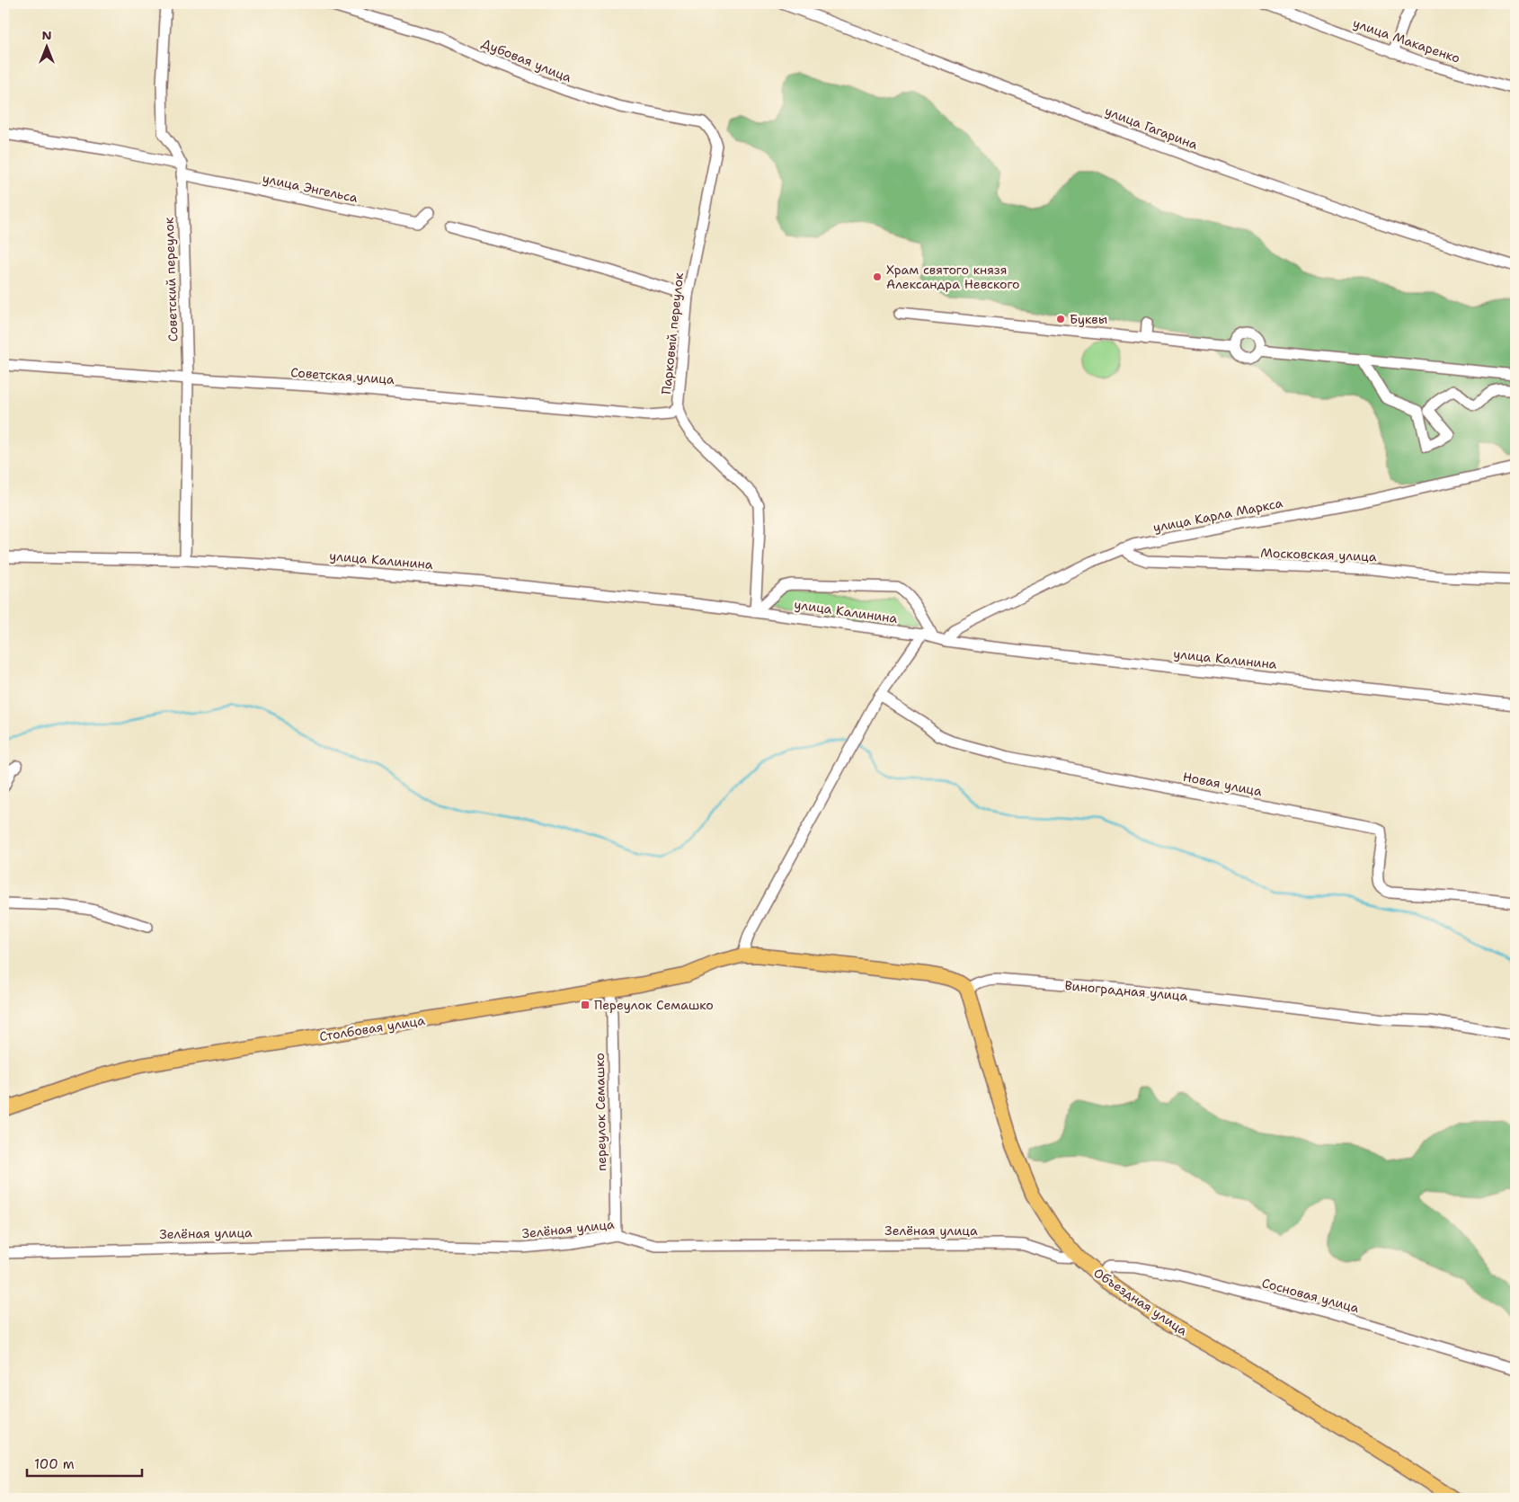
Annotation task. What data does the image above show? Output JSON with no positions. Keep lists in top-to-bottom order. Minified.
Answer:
{"streets":{"main road":["Столбовая улица","Объездная улица"],"street":["улица Макаренко","Дубовая улица","улица Гагарина","улица Энгельса","Советский переулок","Парковый переулок","Советская улица","улица Карла Маркса","Московская улица","улица Калинина","Новая улица","Виноградная улица","переулок Семашко","Зелёная улица","Сосновая улица"]},"crossings":[["Дубовая улица","Парковый переулок"],["улица Энгельса","Советский переулок"],["Советский переулок","Советская улица"],["Советский переулок","улица Калинина"],["Парковый переулок","Советская улица"],["Парковый переулок","улица Калинина"],["улица Карла Маркса","Московская улица"],["улица Карла Маркса","улица Калинина"],["Виноградная улица","Объездная улица"],["Столбовая улица","переулок Семашко"],["переулок Семашко","Зелёная улица"],["Зелёная улица","Объездная улица"],["Сосновая улица","Объездная улица"]],"places":{"other":["Храм святого князя Александра Невского","Буквы"],"transit":["Переулок Семашко"]},"scale_bar":"100 m","north":"top"}
